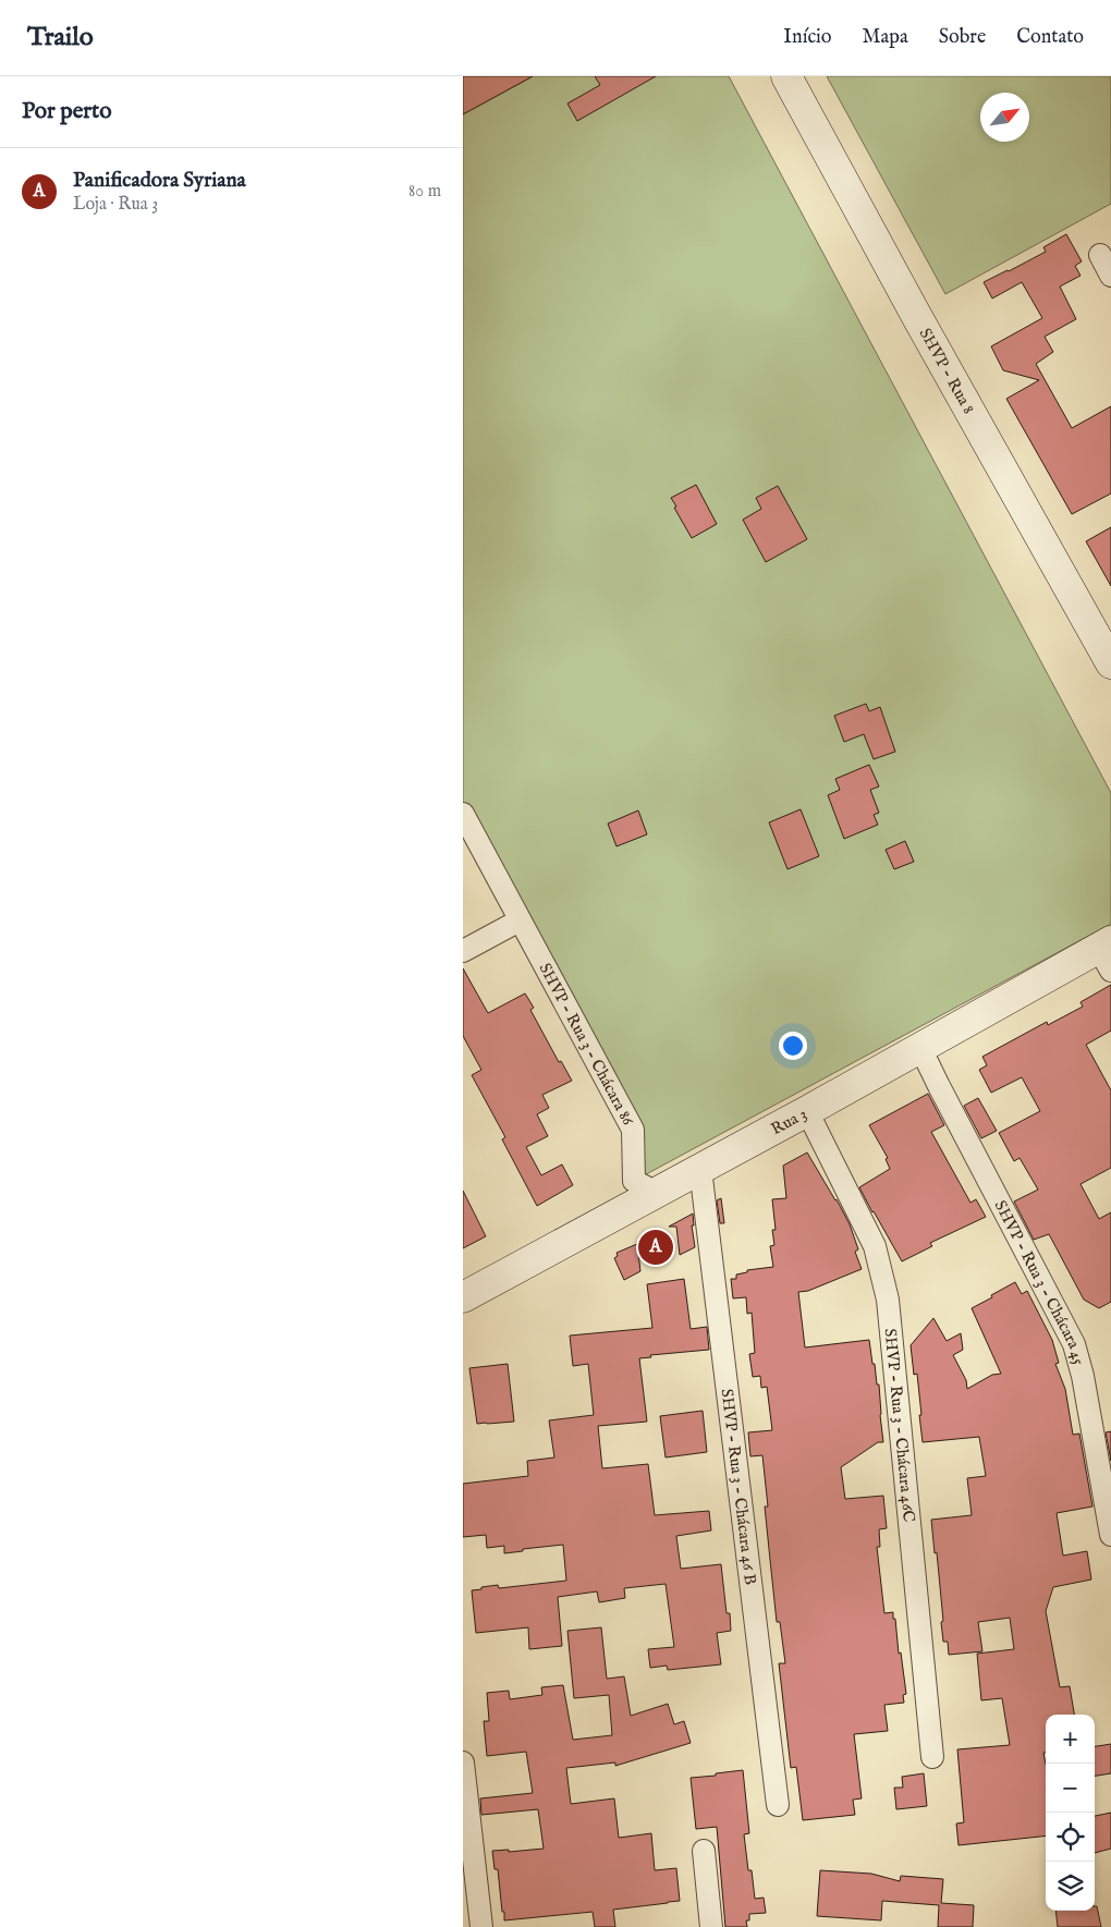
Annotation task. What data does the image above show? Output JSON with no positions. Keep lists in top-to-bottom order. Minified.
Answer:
{"streets":{"main road":["SHVP - Rua 8","Rua 3"],"street":["SHVP - Rua 3 - Chácara 86","SHVP - Rua 3 - Chácara 45","SHVP - Rua 3 - Chácara 46C","SHVP - Rua 3 - Chácara 46 B"]},"crossings":[["SHVP - Rua 3 - Chácara 86","Rua 3"],["Rua 3","SHVP - Rua 3 - Chácara 45"],["Rua 3","SHVP - Rua 3 - Chácara 46C"],["Rua 3","SHVP - Rua 3 - Chácara 46 B"]],"north":"top right","page":{"header":"Trailo","nav":["Início","Mapa","Sobre","Contato"],"heading":"Por perto","list":[{"mark":"A","name":"Panificadora Syriana","note":"Loja · Rua 3","value":"80 m"}],"pins":"A","map_buttons":["+","−"]}}
